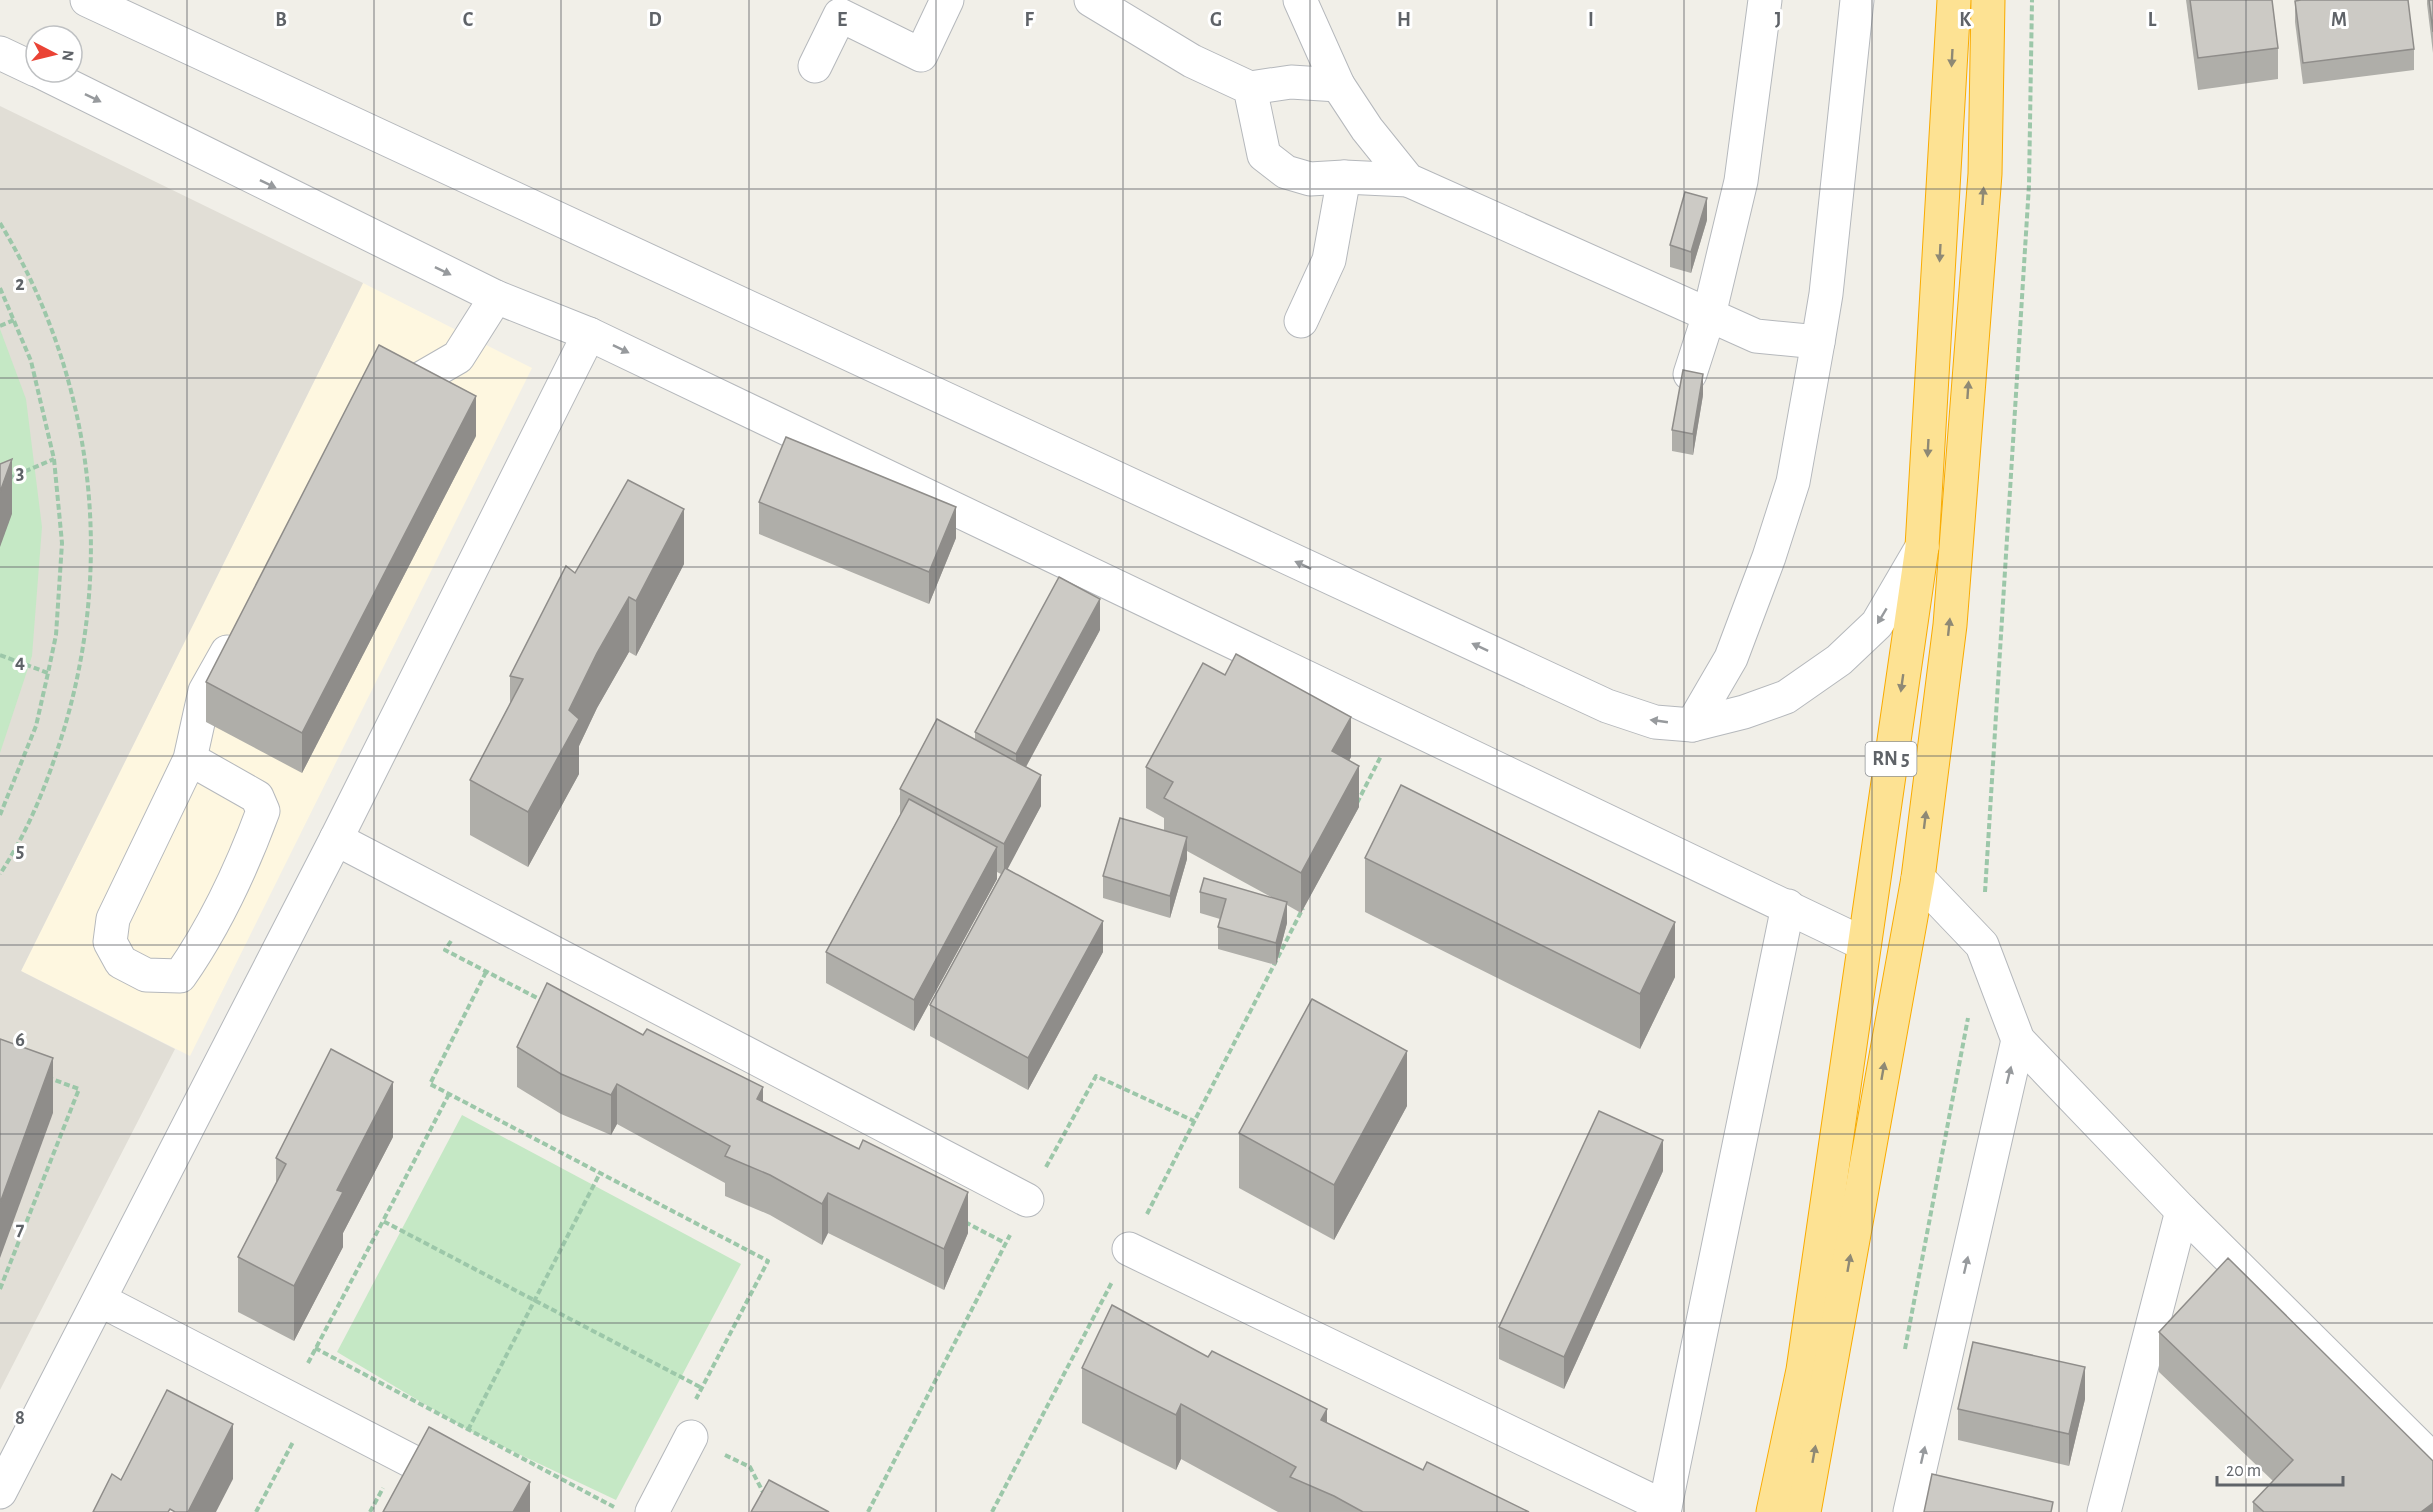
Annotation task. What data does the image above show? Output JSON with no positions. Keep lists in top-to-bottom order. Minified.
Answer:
{"streets":{"highway":["RN 5"]},"scale_bar":"20 m","north":"right","grid":{"columns":["B","C","D","E","F","G","H","I","J","K","L","M"],"rows":["2","3","4","5","6","7","8"]}}
